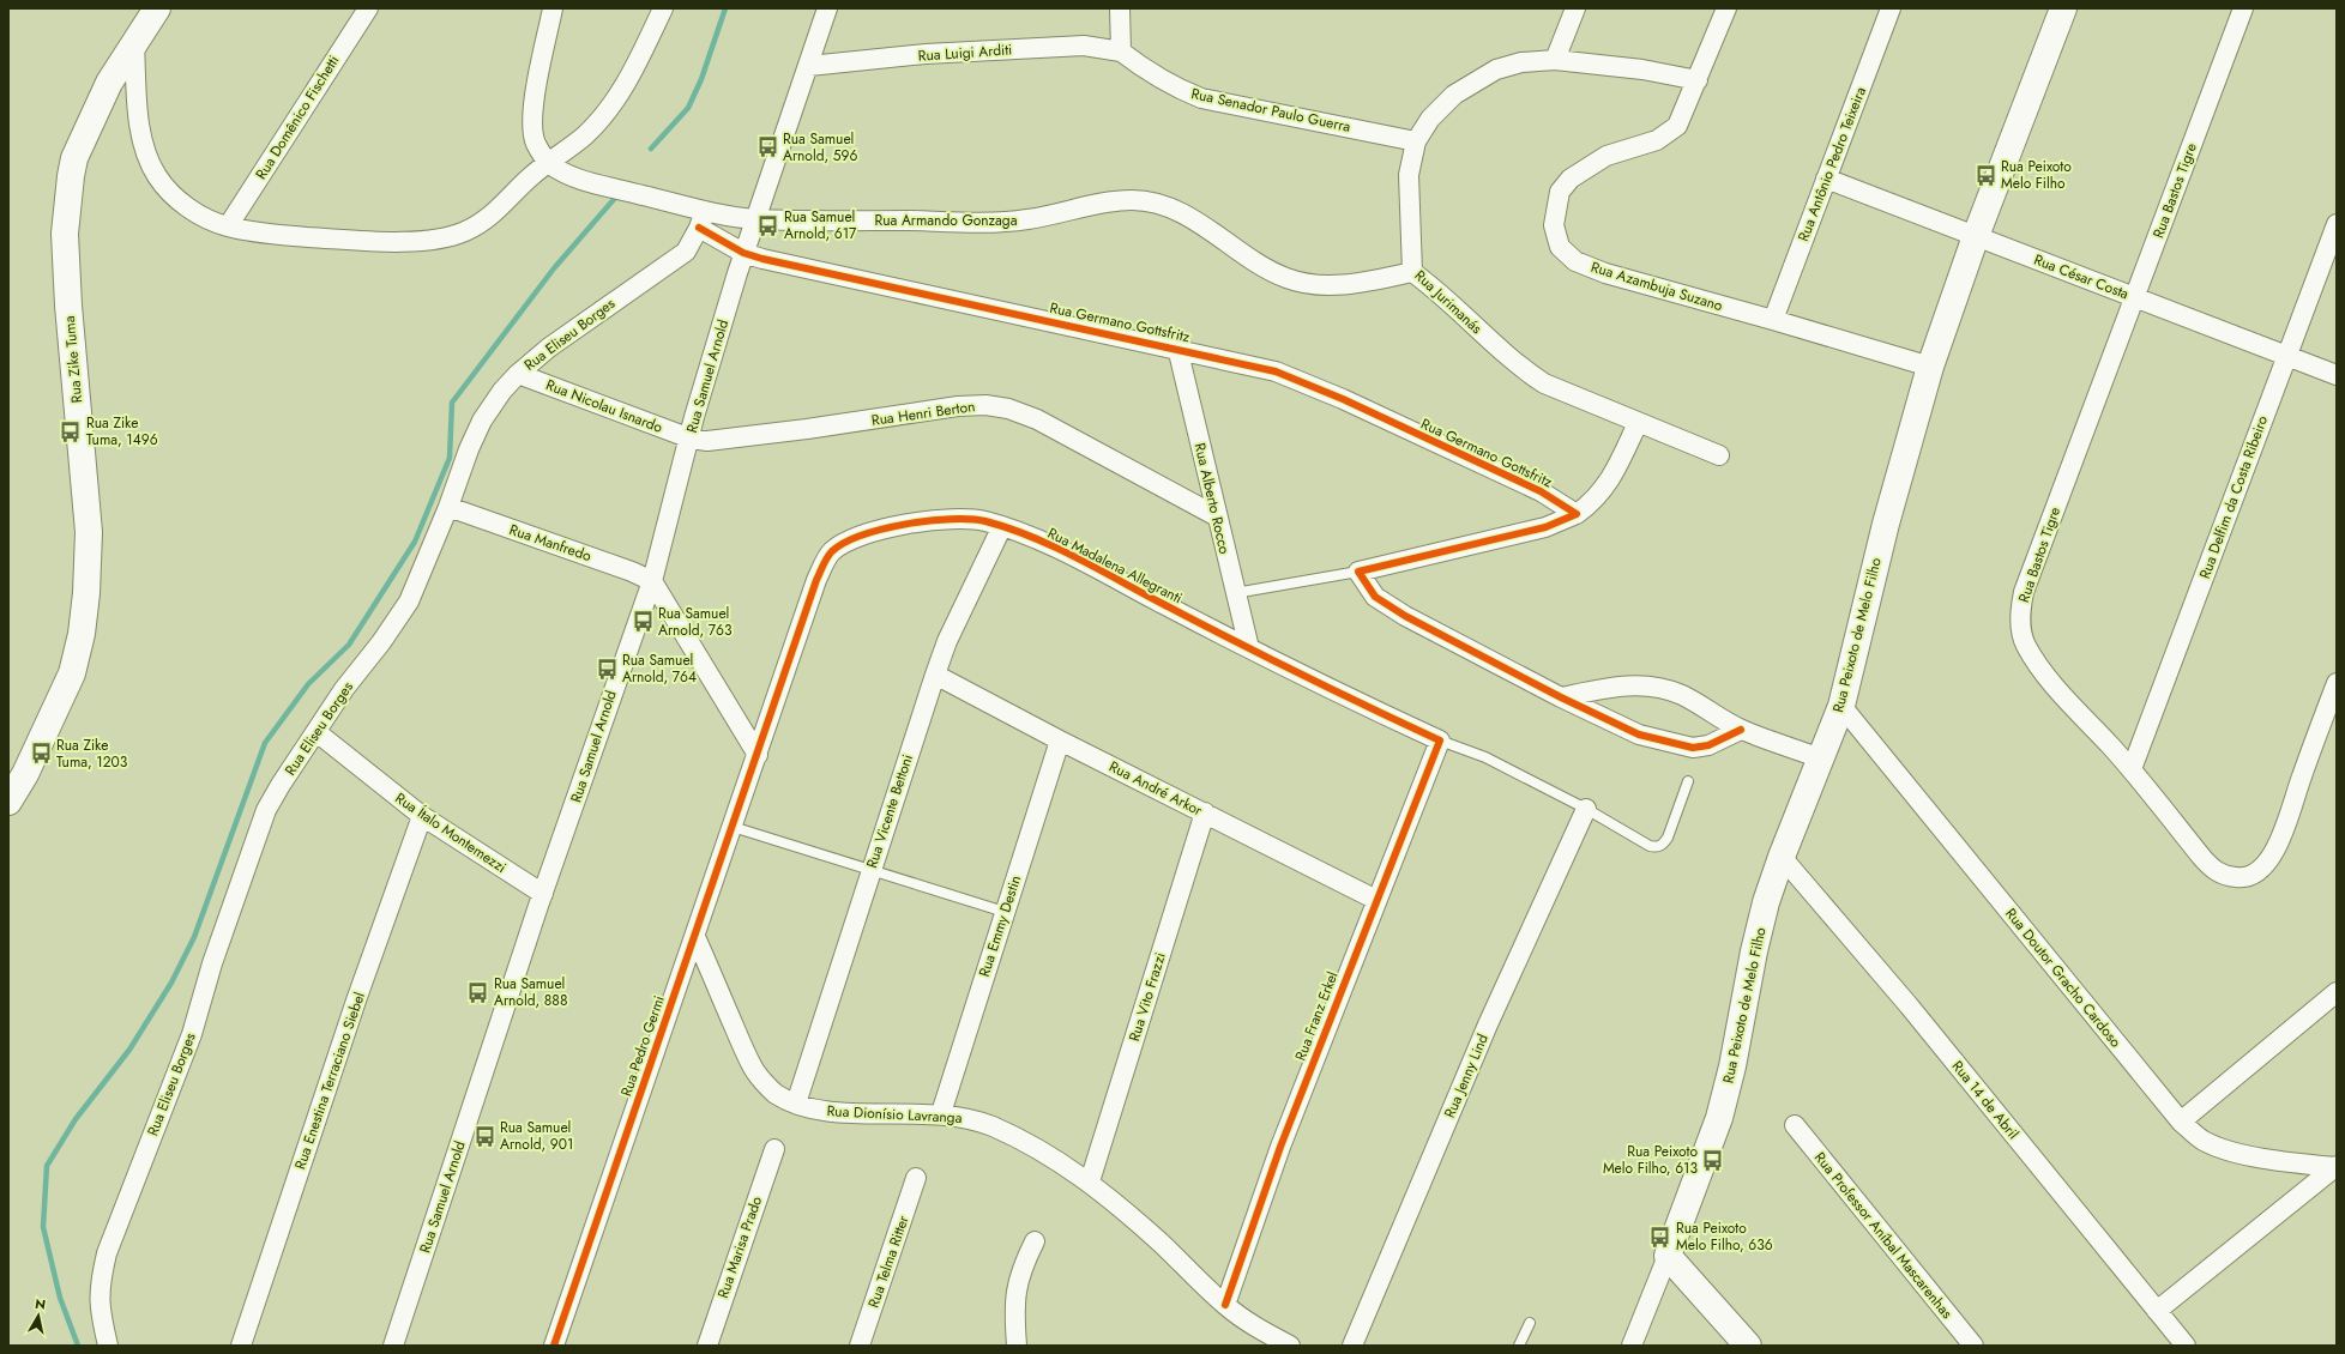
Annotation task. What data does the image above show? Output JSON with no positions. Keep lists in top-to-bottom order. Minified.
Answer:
{"streets":{"street":["Rua Luigi Arditi","Rua Senador Paulo Guerra","Rua Domênico Fischetti","Rua Antônio Pedro Teixeira","Rua Bastos Tigre","Rua Armando Gonzaga","Rua César Costa","Rua Azambuja Suzano","Rua Jurimanás","Rua Germano Gottsfritz","Rua Eliseu Borges","Rua Zike Tuma","Rua Samuel Arnold","Rua Nicolau Isnardo","Rua Henri Berton","Rua Delfim da Costa Ribeiro","Rua Alberto Rocco","Rua Manfredo","Rua Madalena Allegranti","Rua Peixoto de Melo Filho","Rua André Arkor","Rua Vicente Bettoni","Rua Ítalo Montemezzi","Rua Emmy Destin","Rua Doutor Gracho Cardoso","Rua Vito Frazzi","Rua Franz Erkel","Rua Pedro Germi","Rua Jenny Lind","Rua Enestina Terraciano Siebel","Rua 14 de Abril","Rua Dionísio Lavranga","Rua Professor Aníbal Mascarenhas","Rua Marisa Prado","Rua Telma Ritter"]},"crossings":[["Rua Luigi Arditi","Rua Senador Paulo Guerra"],["Rua Luigi Arditi","Rua Samuel Arnold"],["Rua Senador Paulo Guerra","Rua Jurimanás"],["Rua Antônio Pedro Teixeira","Rua César Costa"],["Rua Antônio Pedro Teixeira","Rua Azambuja Suzano"],["Rua Bastos Tigre","Rua César Costa"],["Rua Bastos Tigre","Rua Delfim da Costa Ribeiro"],["Rua Armando Gonzaga","Rua Jurimanás"],["Rua Armando Gonzaga","Rua Germano Gottsfritz"],["Rua Armando Gonzaga","Rua Eliseu Borges"],["Rua Armando Gonzaga","Rua Samuel Arnold"],["Rua César Costa","Rua Delfim da Costa Ribeiro"],["Rua César Costa","Rua Peixoto de Melo Filho"],["Rua Azambuja Suzano","Rua Jurimanás"],["Rua Azambuja Suzano","Rua Peixoto de Melo Filho"],["Rua Germano Gottsfritz","Rua Eliseu Borges"],["Rua Germano Gottsfritz","Rua Samuel Arnold"],["Rua Germano Gottsfritz","Rua Alberto Rocco"],["Rua Eliseu Borges","Rua Nicolau Isnardo"],["Rua Eliseu Borges","Rua Manfredo"],["Rua Eliseu Borges","Rua Ítalo Montemezzi"],["Rua Samuel Arnold","Rua Nicolau Isnardo"],["Rua Samuel Arnold","Rua Henri Berton"],["Rua Samuel Arnold","Rua Manfredo"],["Rua Samuel Arnold","Rua Ítalo Montemezzi"],["Rua Nicolau Isnardo","Rua Henri Berton"],["Rua Henri Berton","Rua Alberto Rocco"],["Rua Alberto Rocco","Rua Madalena Allegranti"],["Rua Madalena Allegranti","Rua Vicente Bettoni"],["Rua Madalena Allegranti","Rua Franz Erkel"],["Rua Madalena Allegranti","Rua Pedro Germi"],["Rua Peixoto de Melo Filho","Rua Doutor Gracho Cardoso"],["Rua Peixoto de Melo Filho","Rua 14 de Abril"],["Rua André Arkor","Rua Vicente Bettoni"],["Rua André Arkor","Rua Emmy Destin"],["Rua André Arkor","Rua Vito Frazzi"],["Rua André Arkor","Rua Franz Erkel"],["Rua Vicente Bettoni","Rua Dionísio Lavranga"],["Rua Ítalo Montemezzi","Rua Enestina Terraciano Siebel"],["Rua Emmy Destin","Rua Dionísio Lavranga"],["Rua Vito Frazzi","Rua Dionísio Lavranga"],["Rua Franz Erkel","Rua Dionísio Lavranga"],["Rua Pedro Germi","Rua Dionísio Lavranga"]],"places":{"bus stop":["Rua Samuel Arnold, 596","Rua Peixoto Melo Filho","Rua Samuel Arnold, 617","Rua Zike Tuma, 1496","Rua Samuel Arnold, 763","Rua Samuel Arnold, 764","Rua Zike Tuma, 1203","Rua Samuel Arnold, 888","Rua Samuel Arnold, 901","Rua Peixoto Melo Filho, 613","Rua Peixoto Melo Filho, 636"]},"north":"top"}
